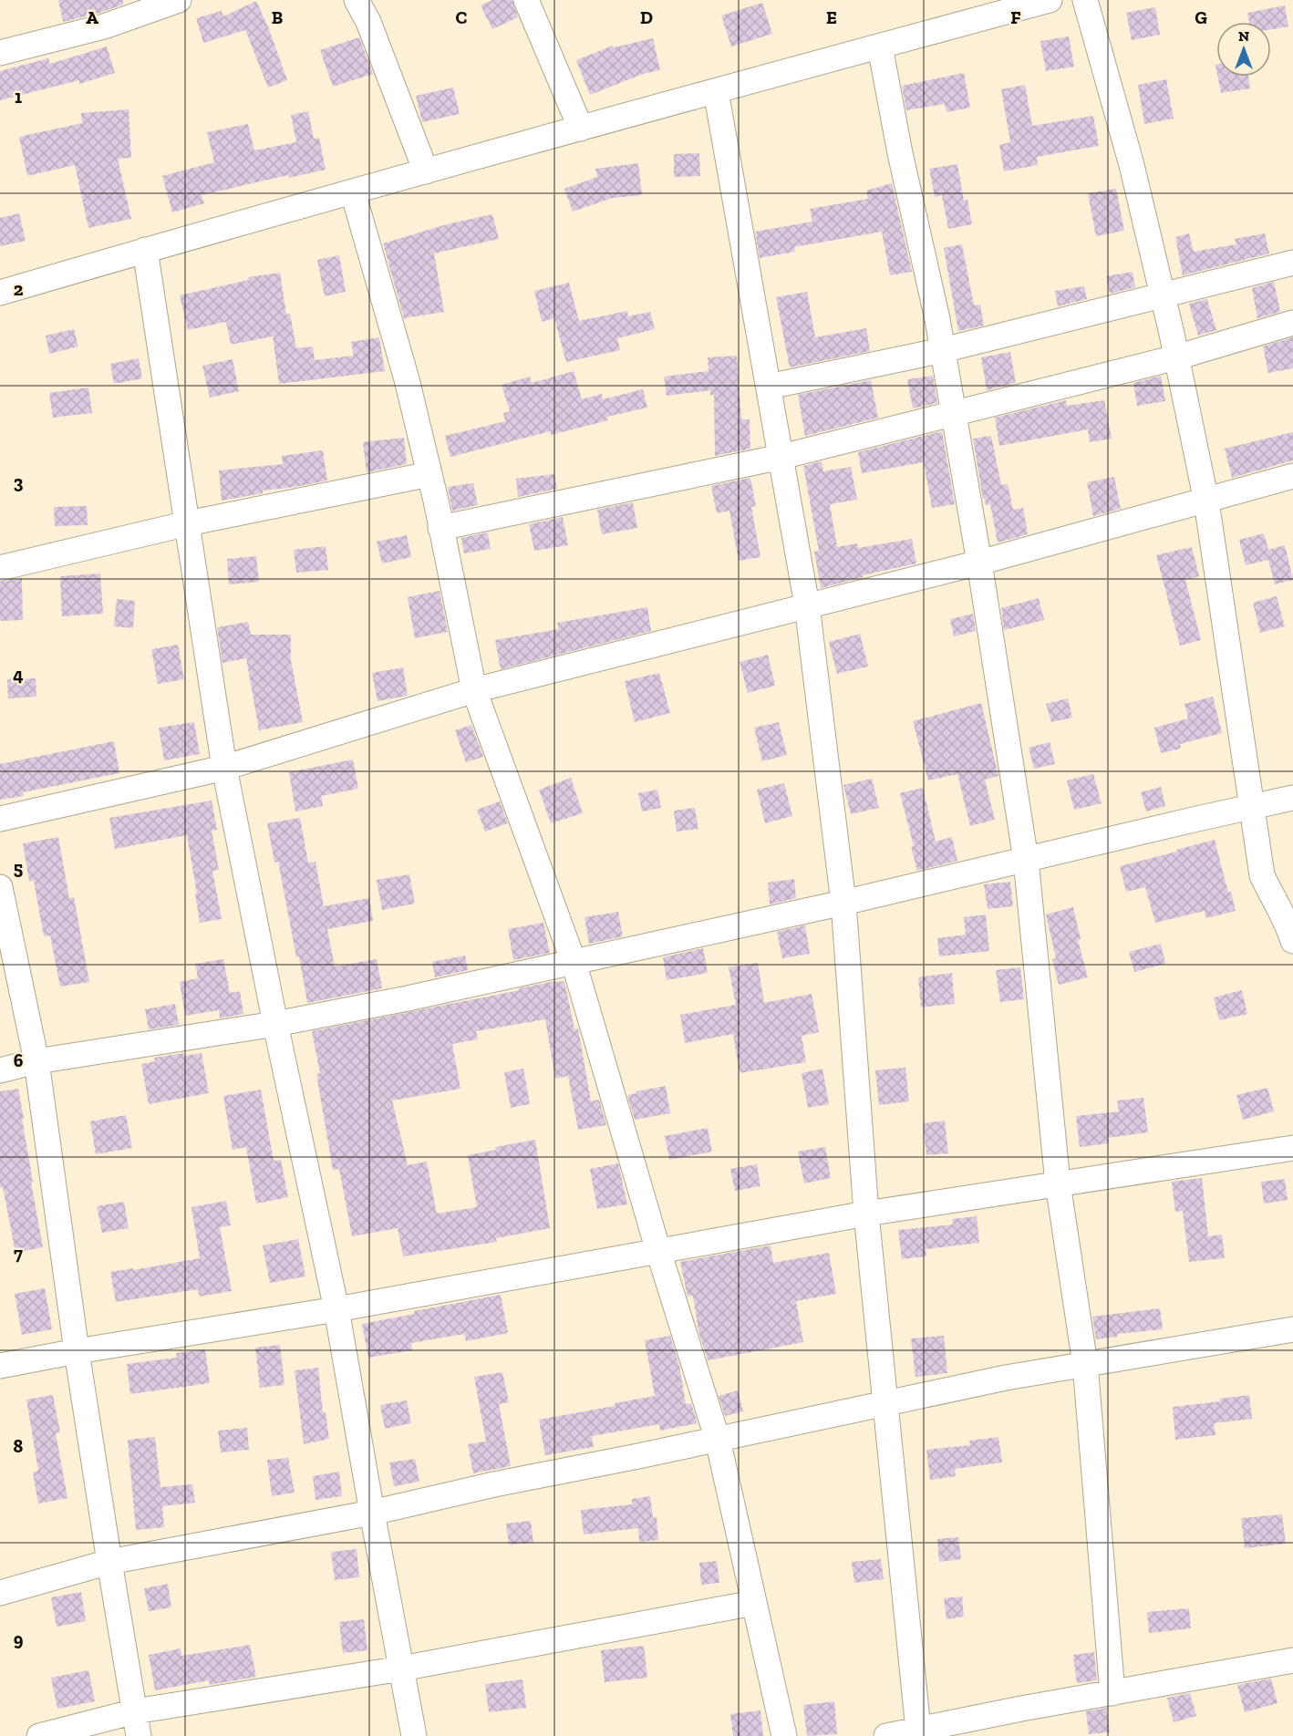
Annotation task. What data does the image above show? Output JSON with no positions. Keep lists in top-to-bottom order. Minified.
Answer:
{"north":"top","grid":{"columns":["A","B","C","D","E","F","G"],"rows":["1","2","3","4","5","6","7","8","9"]}}
